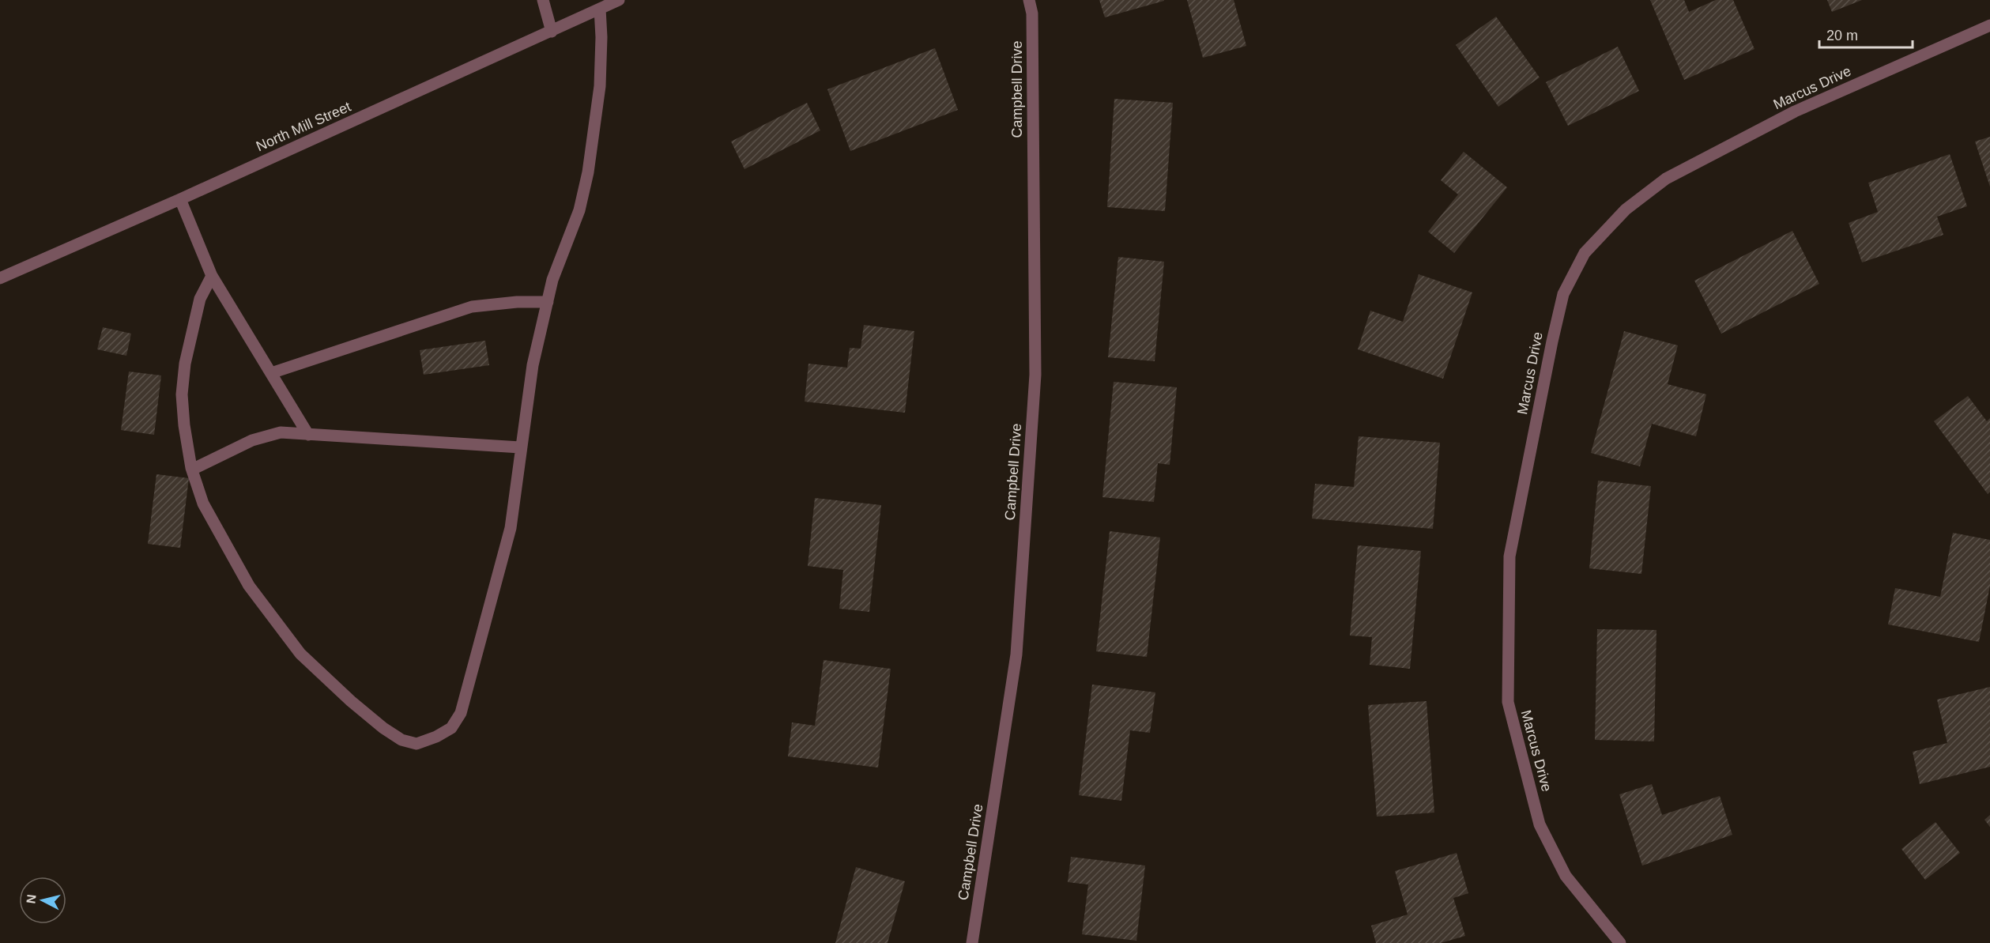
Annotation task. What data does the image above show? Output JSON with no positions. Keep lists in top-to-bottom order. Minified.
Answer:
{"streets":{"street":["Marcus Drive","Campbell Drive","North Mill Street"]},"scale_bar":"20 m","north":"left"}
